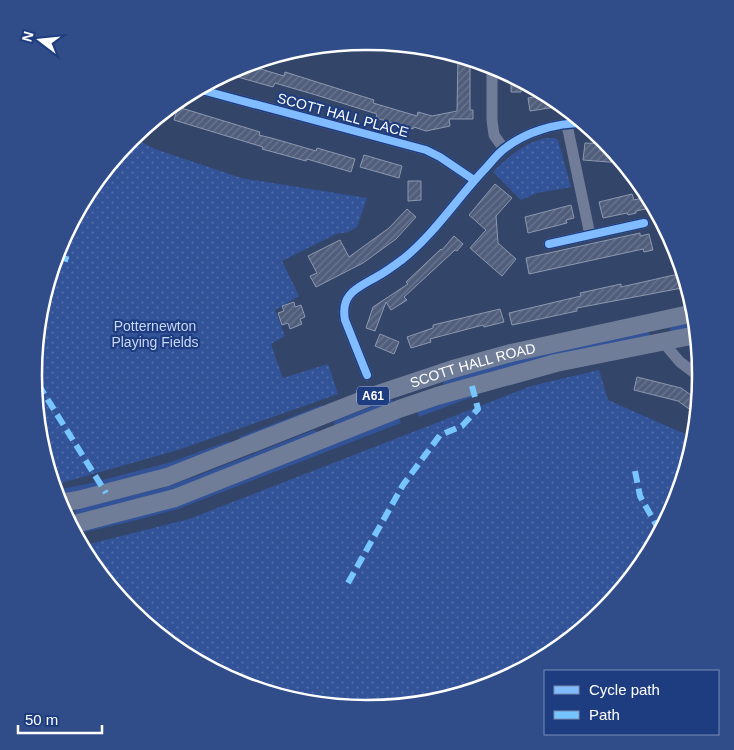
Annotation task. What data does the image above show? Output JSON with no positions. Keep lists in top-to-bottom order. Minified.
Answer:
{"streets":{"highway":["SCOTT HALL ROAD","A61"],"street":["SCOTT HALL PLACE"]},"parks":["Potternewton Playing Fields"],"legend":["Cycle path","Path"],"scale_bar":"50 m","north":"left"}
